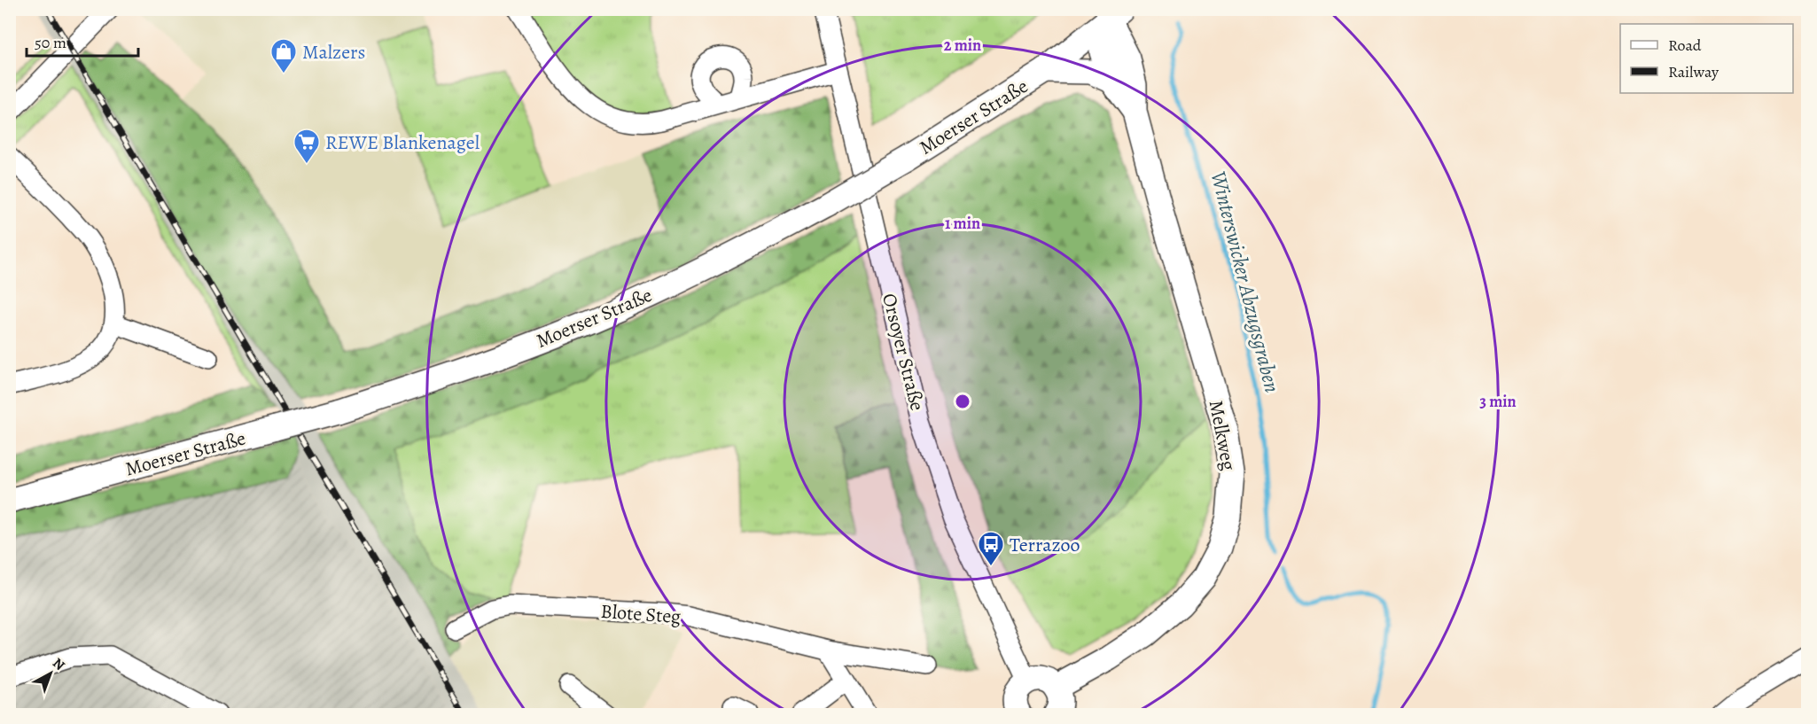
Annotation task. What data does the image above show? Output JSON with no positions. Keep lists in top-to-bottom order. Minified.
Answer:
{"streets":{"main road":["Moerser Straße","Melkweg"],"street":["Orsoyer Straße","Blote Steg"]},"crossings":[["Moerser Straße","Melkweg"]],"water":["Winterswicker Abzugsgraben"],"places":{"shop":["Malzers"],"supermarket":["REWE Blankenagel"],"bus stop":["Terrazoo"]},"legend":["Road","Railway"],"scale_bar":"50 m","north":"top right","rings":["2 min","1 min","3 min"]}
